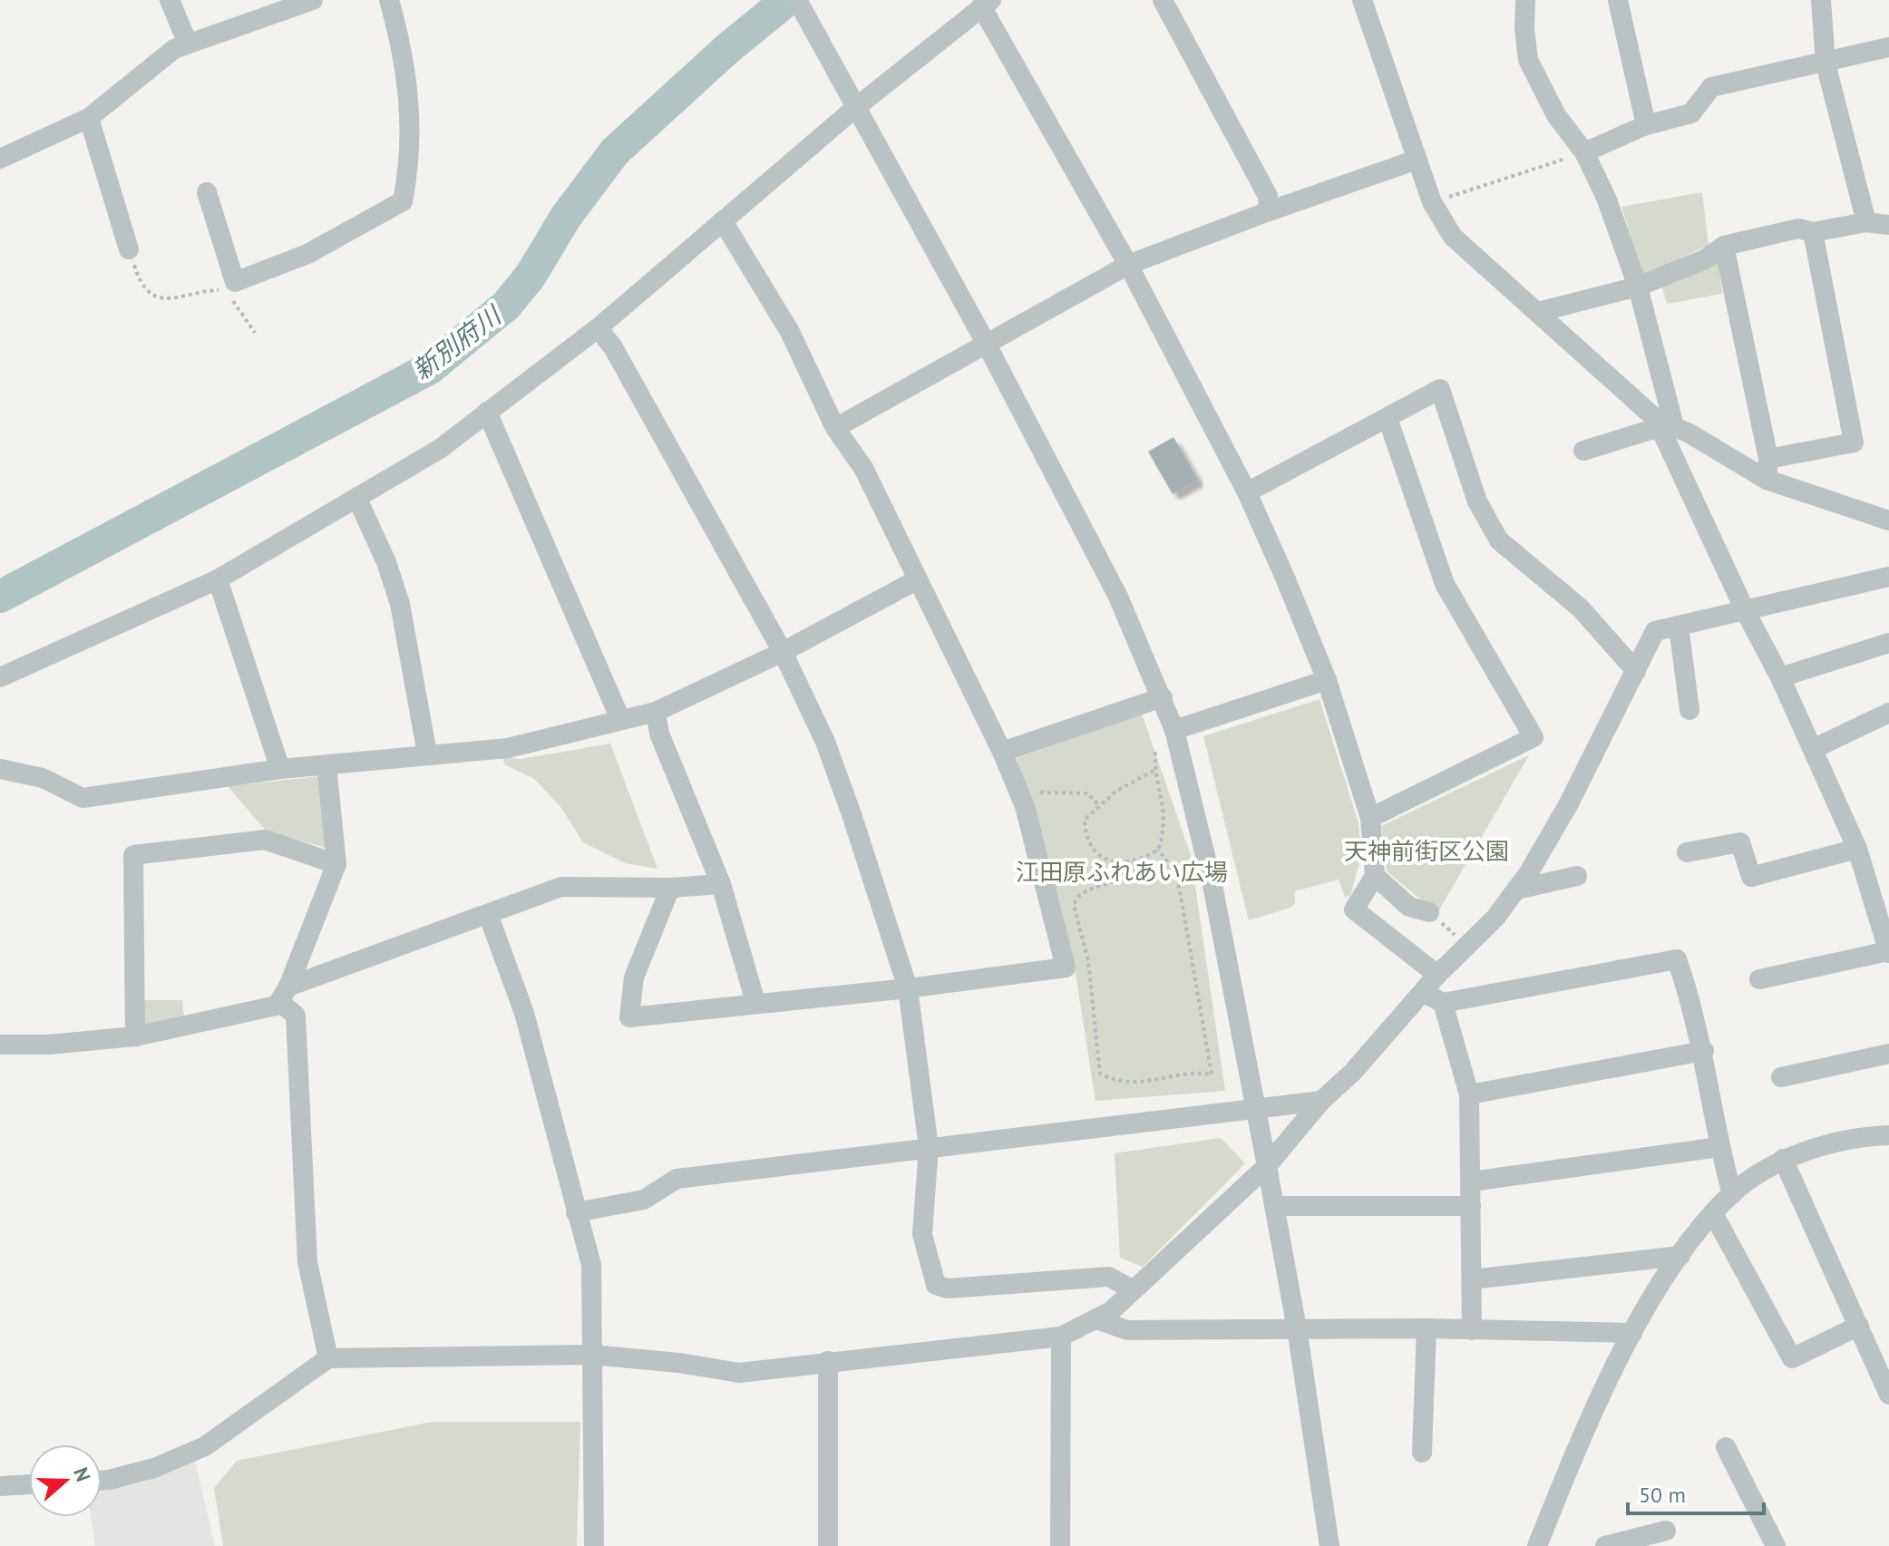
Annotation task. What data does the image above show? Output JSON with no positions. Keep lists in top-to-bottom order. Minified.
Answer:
{"water":["新別府川"],"parks":["天神前街区公園","江田原ふれあい広場"],"scale_bar":"50 m","north":"right"}
